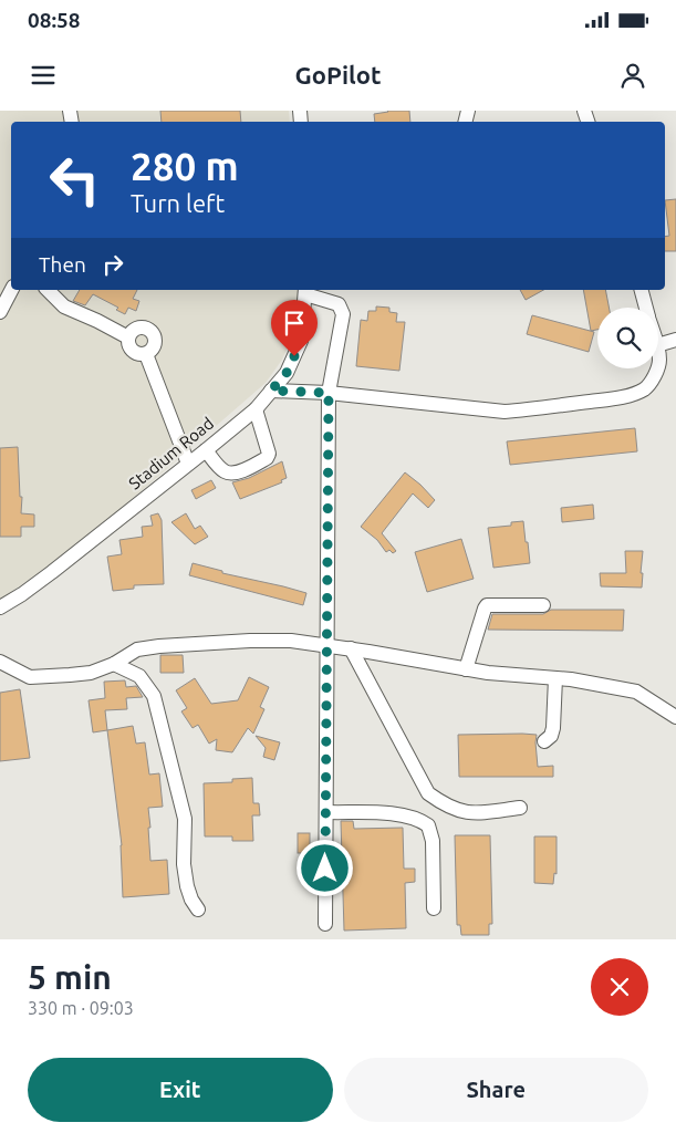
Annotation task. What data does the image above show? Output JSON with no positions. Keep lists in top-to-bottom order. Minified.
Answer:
{"streets":{"street":["Stadium Road"]},"page":{"status":"08:58","header":"GoPilot","turn":["280 m","Turn left"],"then":"Then","heading":["5 min","330 m · 09:03"],"buttons":["Exit","Share"]}}
